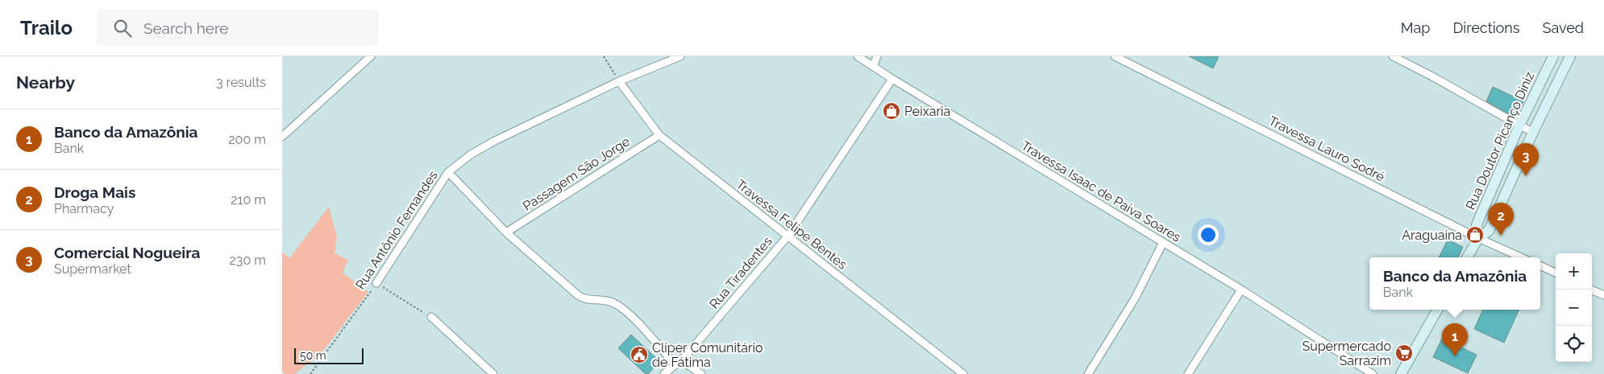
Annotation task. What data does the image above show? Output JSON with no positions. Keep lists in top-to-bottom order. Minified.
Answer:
{"streets":{"street":["Rua Doutor Picanço Diniz","Travessa Lauro Sodré","Passagem São Jorge","Travessa Isaac de Paiva Soares","Travessa Felipe Bentes","Rua Antônio Fernandes","Rua Tiradentes"]},"crossings":[["Rua Doutor Picanço Diniz","Travessa Lauro Sodré"],["Passagem São Jorge","Travessa Felipe Bentes"],["Travessa Isaac de Paiva Soares","Rua Tiradentes"],["Travessa Felipe Bentes","Rua Antônio Fernandes"],["Travessa Felipe Bentes","Rua Tiradentes"]],"places":{"shop":["Peixaria","Araguaina"],"supermarket":["Supermercado Sarrazim"],"public building":["Clíper Comunitário de Fátima"]},"scale_bar":"50 m","page":{"header":"Trailo","search":"Search here","nav":["Map","Directions","Saved"],"heading":["Nearby","3 results"],"list":[{"mark":"1","name":"Banco da Amazônia","note":"Bank","value":"200 m"},{"mark":"2","name":"Droga Mais","note":"Pharmacy","value":"210 m"},{"mark":"3","name":"Comercial Nogueira","note":"Supermarket","value":"230 m"}],"pins":["3","2","1"],"map_buttons":["+","−"],"popup":["Banco da Amazônia","Bank"],"scale":"50 m"}}
